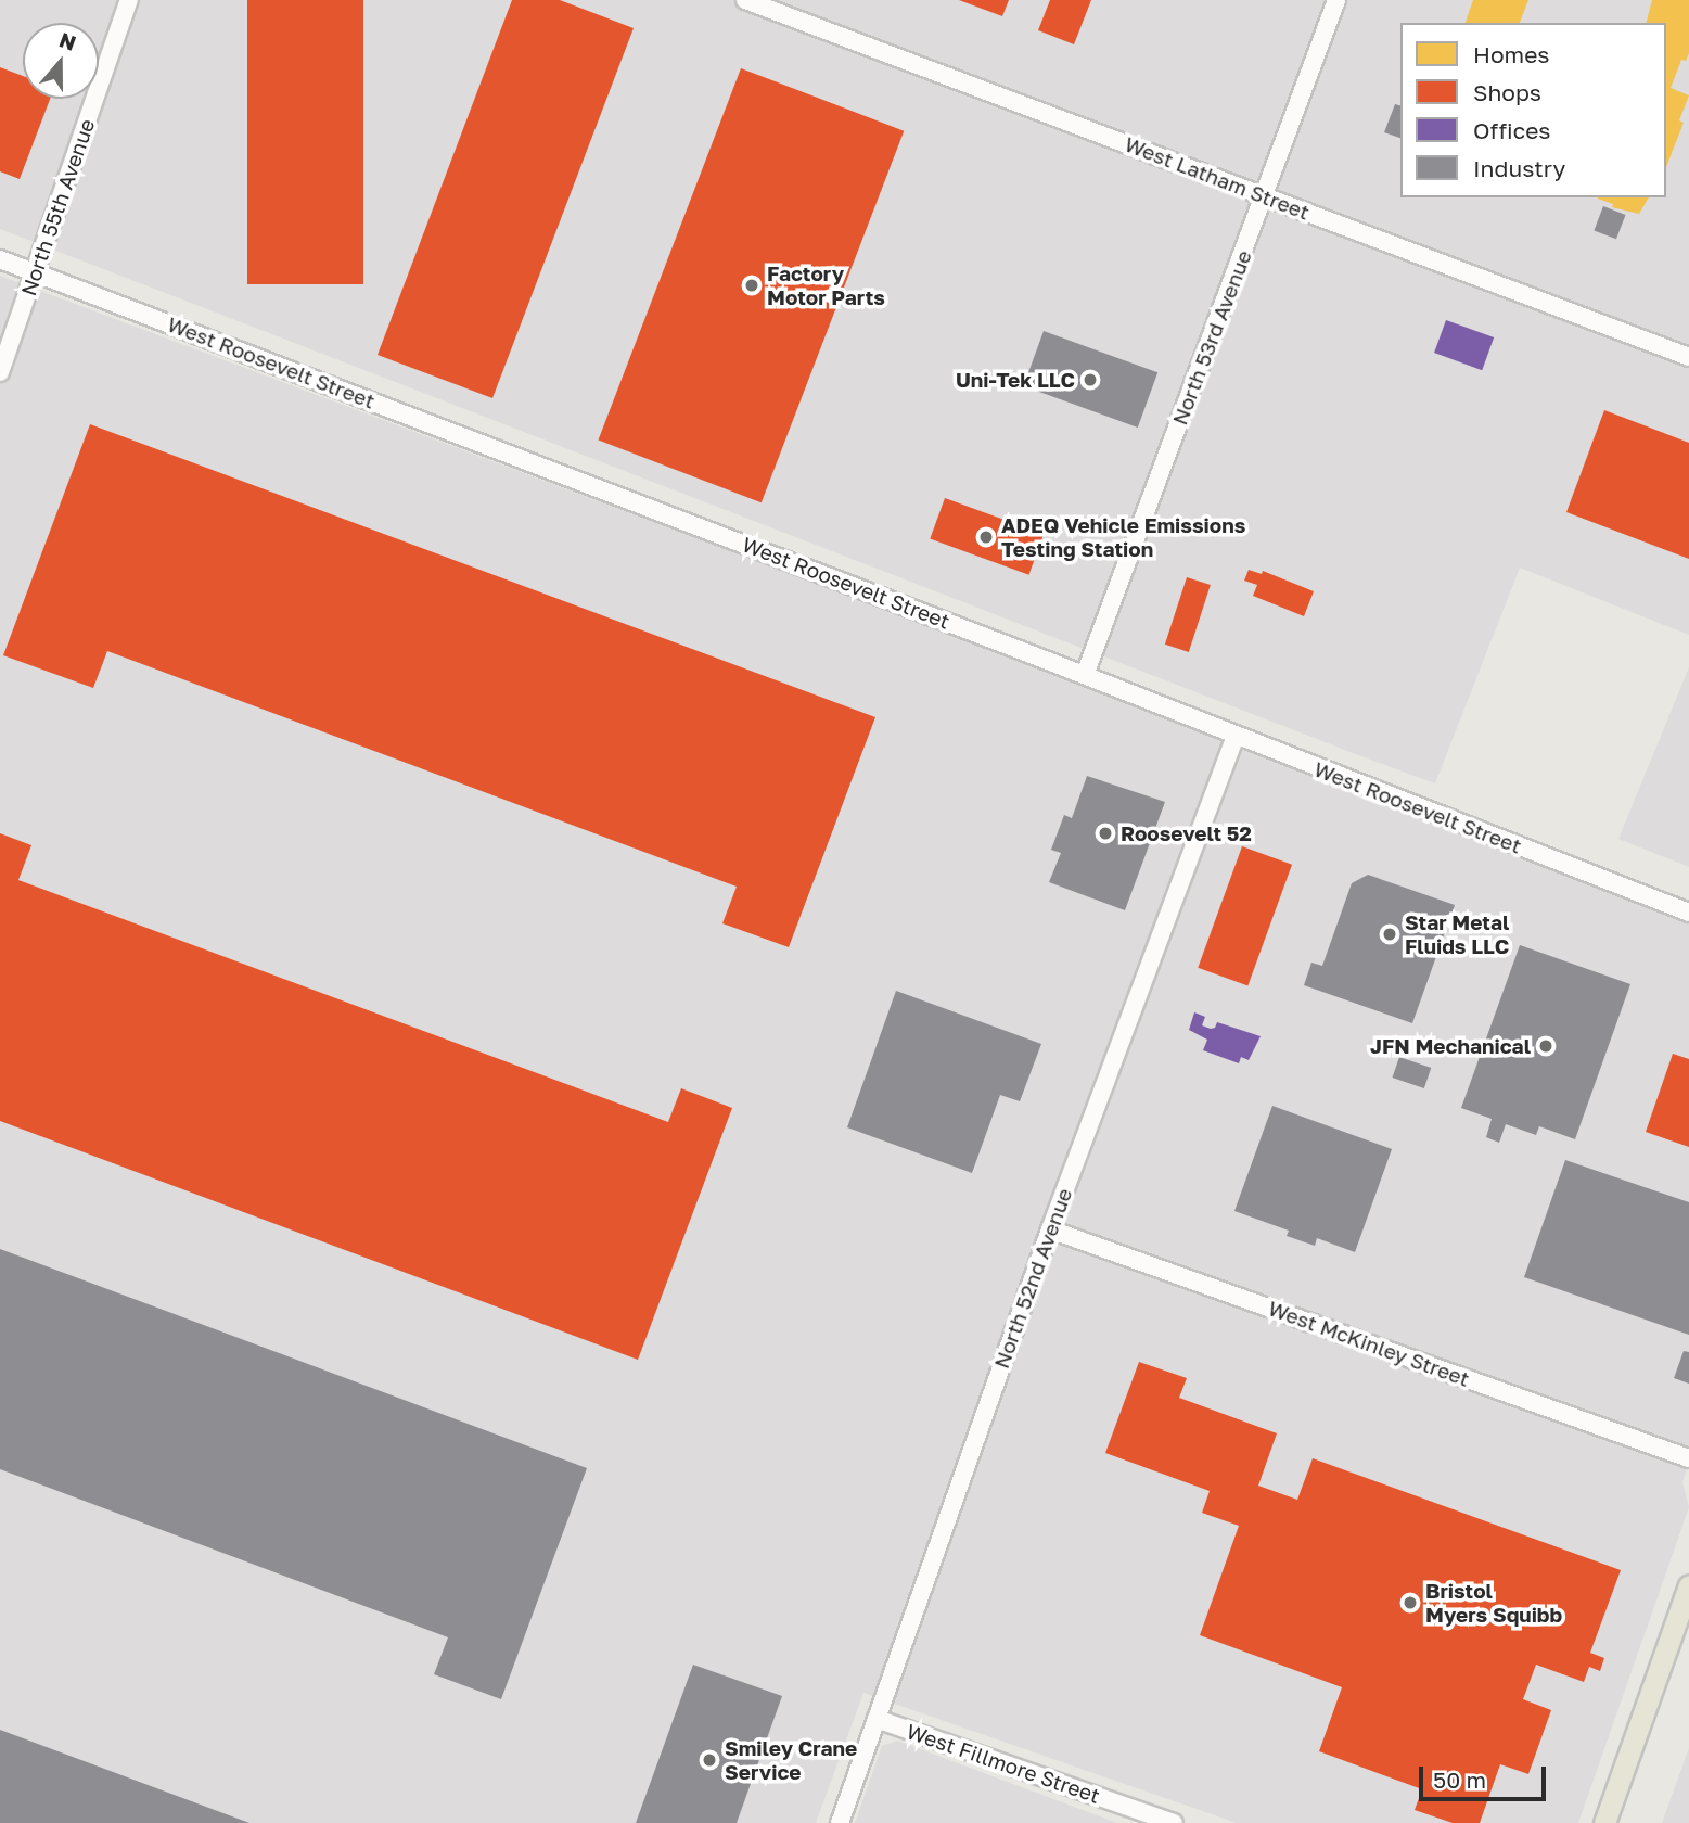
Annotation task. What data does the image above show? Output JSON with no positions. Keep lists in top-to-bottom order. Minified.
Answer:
{"streets":{"street":["West Latham Street","North 55th Avenue","North 53rd Avenue","West Roosevelt Street","North 52nd Avenue","West McKinley Street","West Fillmore Street"]},"crossings":[["West Latham Street","North 53rd Avenue"],["North 55th Avenue","West Roosevelt Street"],["North 53rd Avenue","West Roosevelt Street"],["West Roosevelt Street","North 52nd Avenue"],["North 52nd Avenue","West McKinley Street"],["North 52nd Avenue","West Fillmore Street"]],"places":["Factory Motor Parts","Uni-Tek LLC","ADEQ Vehicle Emissions Testing Station","Roosevelt 52","Star Metal Fluids LLC","JFN Mechanical","Bristol Myers Squibb","Smiley Crane Service"],"legend":["Homes","Shops","Offices","Industry"],"scale_bar":"50 m","north":"top"}
